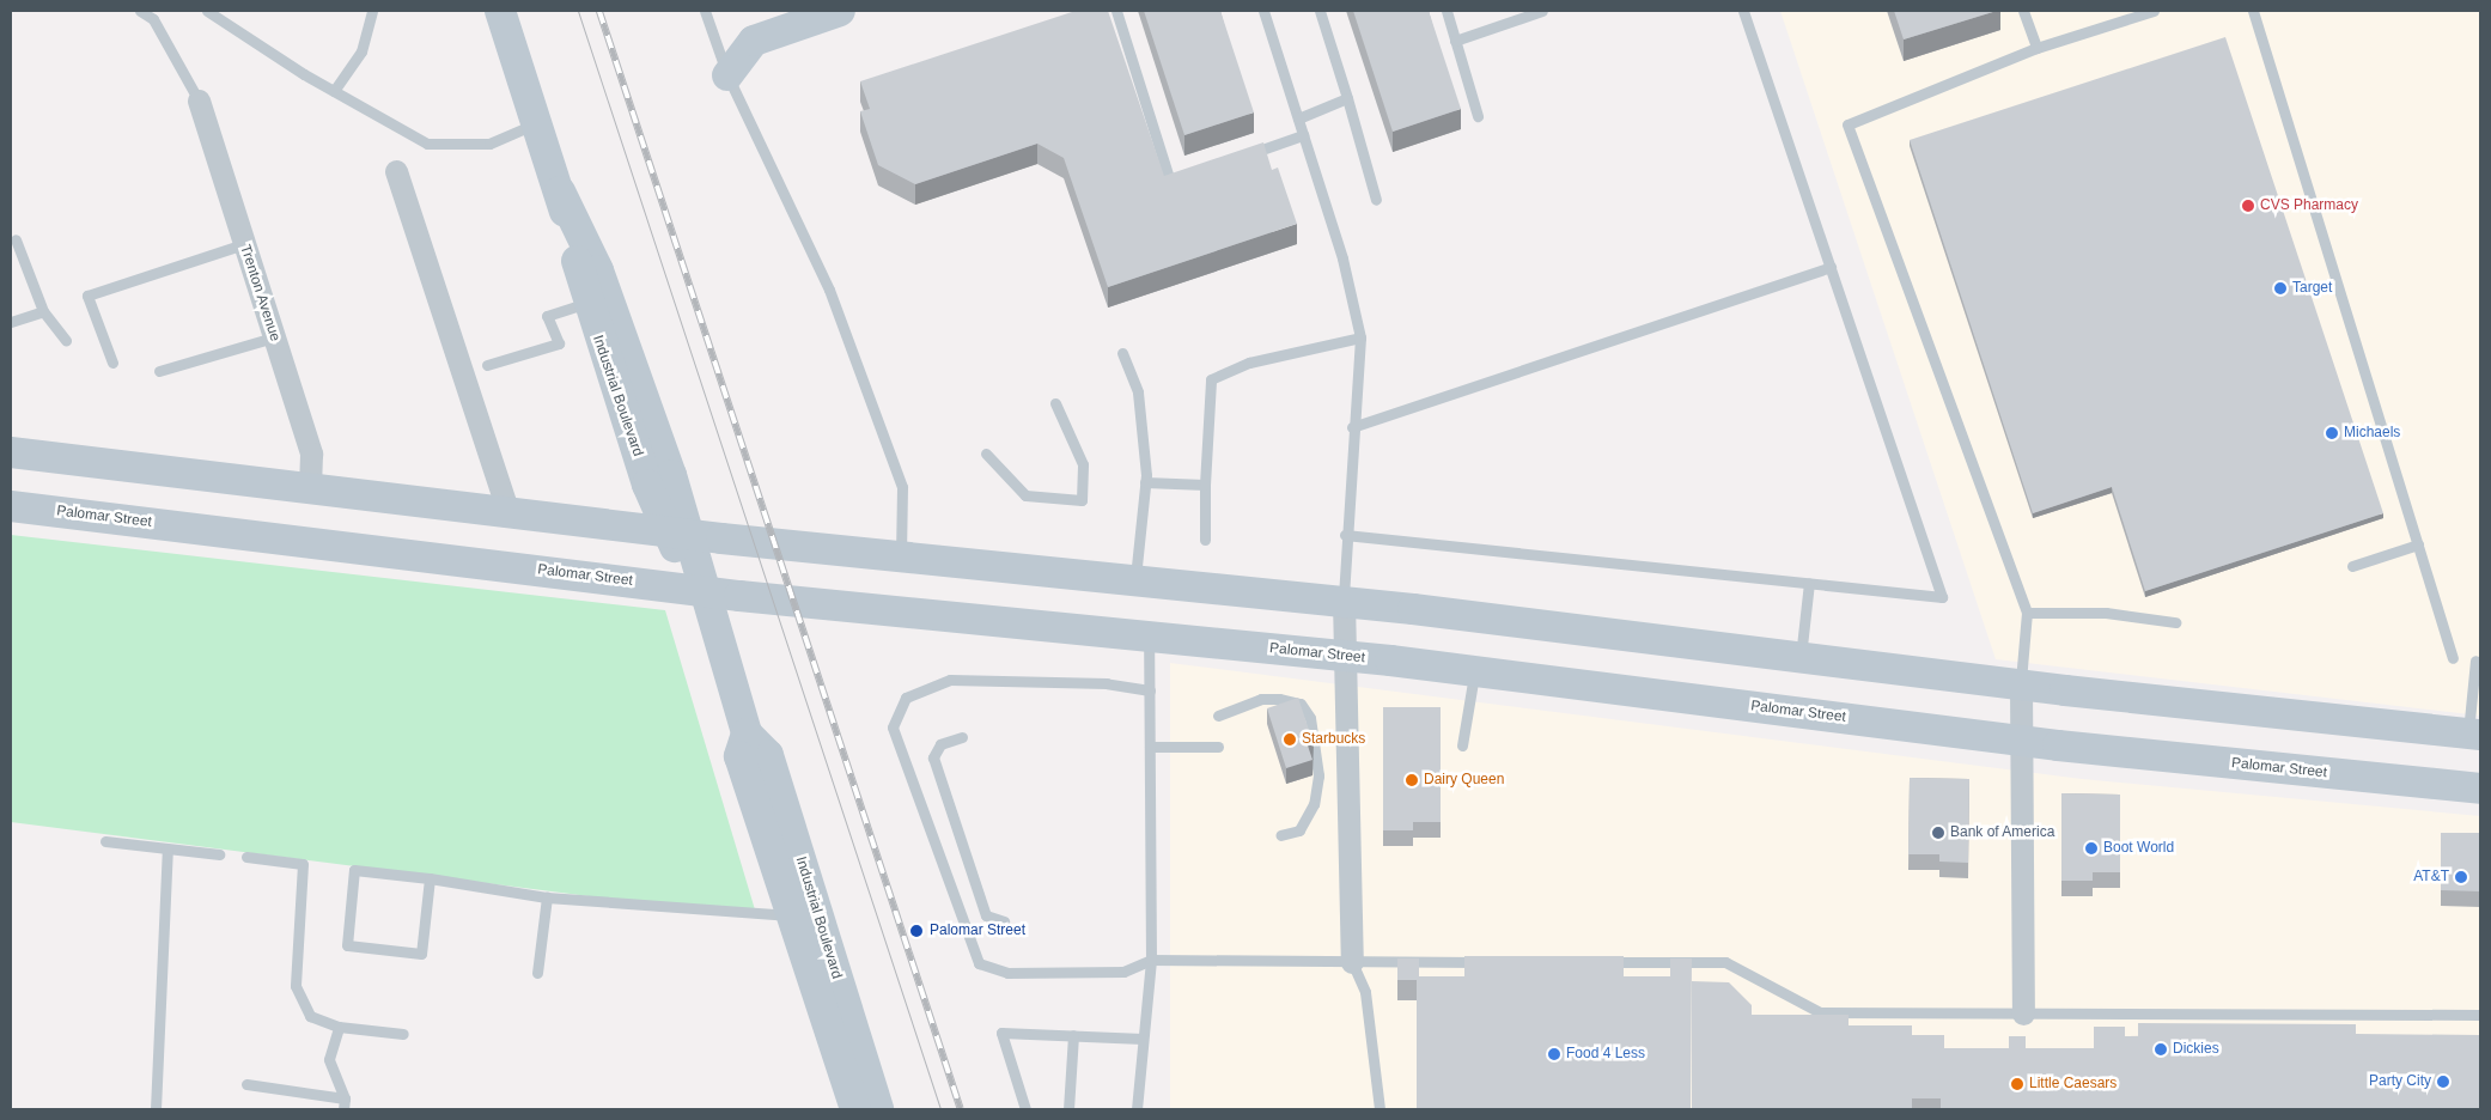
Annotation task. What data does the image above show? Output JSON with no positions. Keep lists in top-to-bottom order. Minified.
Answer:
{"streets":{"main road":["Industrial Boulevard","Palomar Street"],"street":["Trenton Avenue"]},"crossings":[["Industrial Boulevard","Palomar Street"]],"places":["CVS Pharmacy","Target","Michaels","Starbucks","Dairy Queen","Bank of America","Boot World","AT&T","Palomar Street","Dickies","Food 4 Less","Party City","Little Caesars"]}
